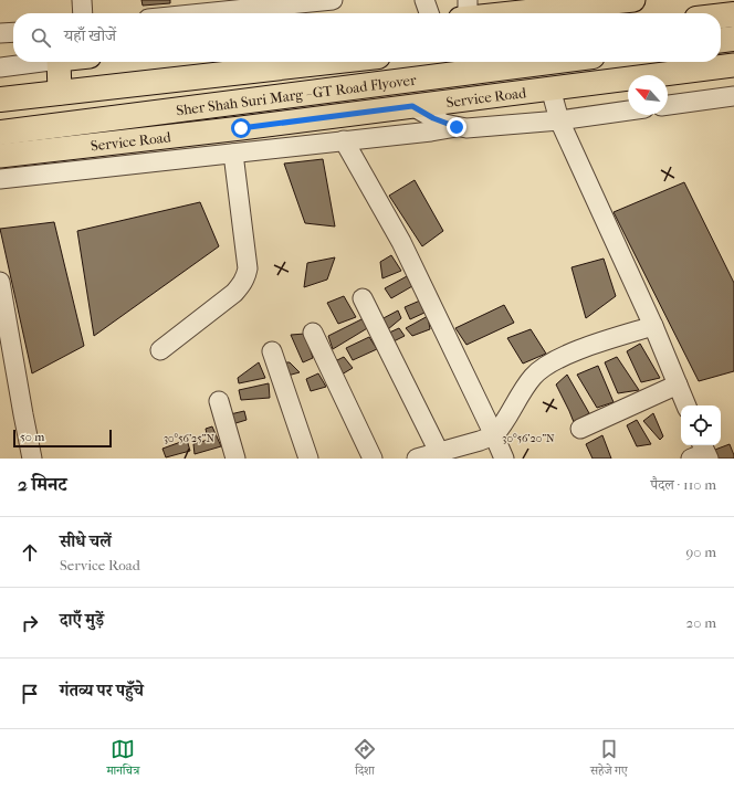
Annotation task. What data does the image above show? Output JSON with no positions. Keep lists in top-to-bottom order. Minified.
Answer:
{"streets":{"highway":["Sher Shah Suri Marg - GT Road Flyover"],"main road":["Service Road"]},"scale_bar":"50 m","north":"top left","page":{"search":"यहाँ खोजें","scale":"50 m","heading":["2 मिनट","पैदल · 110 m"],"list":[["सीधे चलें","Service Road","90 m"],["दाएँ मुड़ें","20 m"],"गंतव्य पर पहुँचे"],"nav":["मानचित्र","दिशा","सहेजे गए"]},"coordinates":["30°56'25\"N","30°56'20\"N"]}
